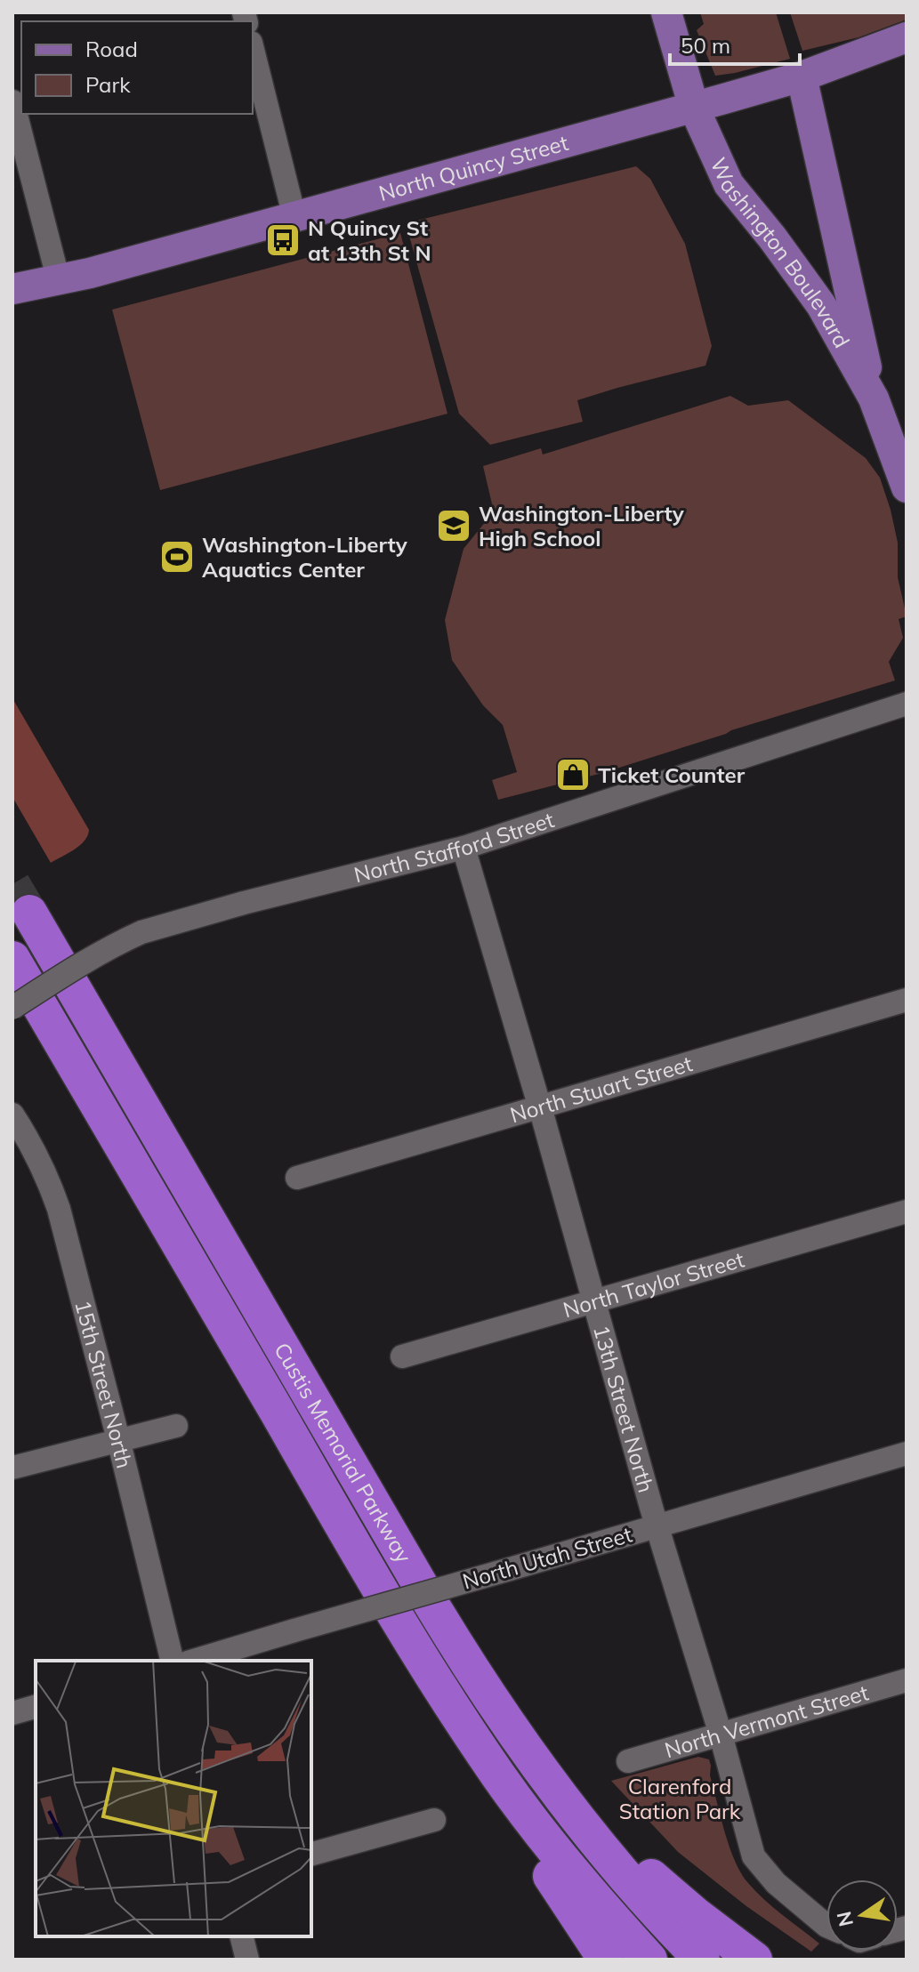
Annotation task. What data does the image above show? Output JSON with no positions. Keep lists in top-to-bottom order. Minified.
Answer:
{"streets":{"highway":["Custis Memorial Parkway"],"main road":["North Quincy Street","Washington Boulevard"],"street":["North Stafford Street","North Stuart Street","North Taylor Street","15th Street North","13th Street North","North Utah Street","North Vermont Street"]},"crossings":[["North Quincy Street","Washington Boulevard"],["North Stafford Street","13th Street North"],["North Stuart Street","13th Street North"],["North Taylor Street","13th Street North"],["13th Street North","North Utah Street"],["13th Street North","North Vermont Street"]],"parks":["Clarenford Station Park"],"places":{"bus stop":["N Quincy St at 13th St N"],"school or university":["Washington-Liberty High School"],"sports":["Washington-Liberty Aquatics Center"],"shop":["Ticket Counter"]},"legend":["Road","Park"],"scale_bar":"50 m","north":"left"}
